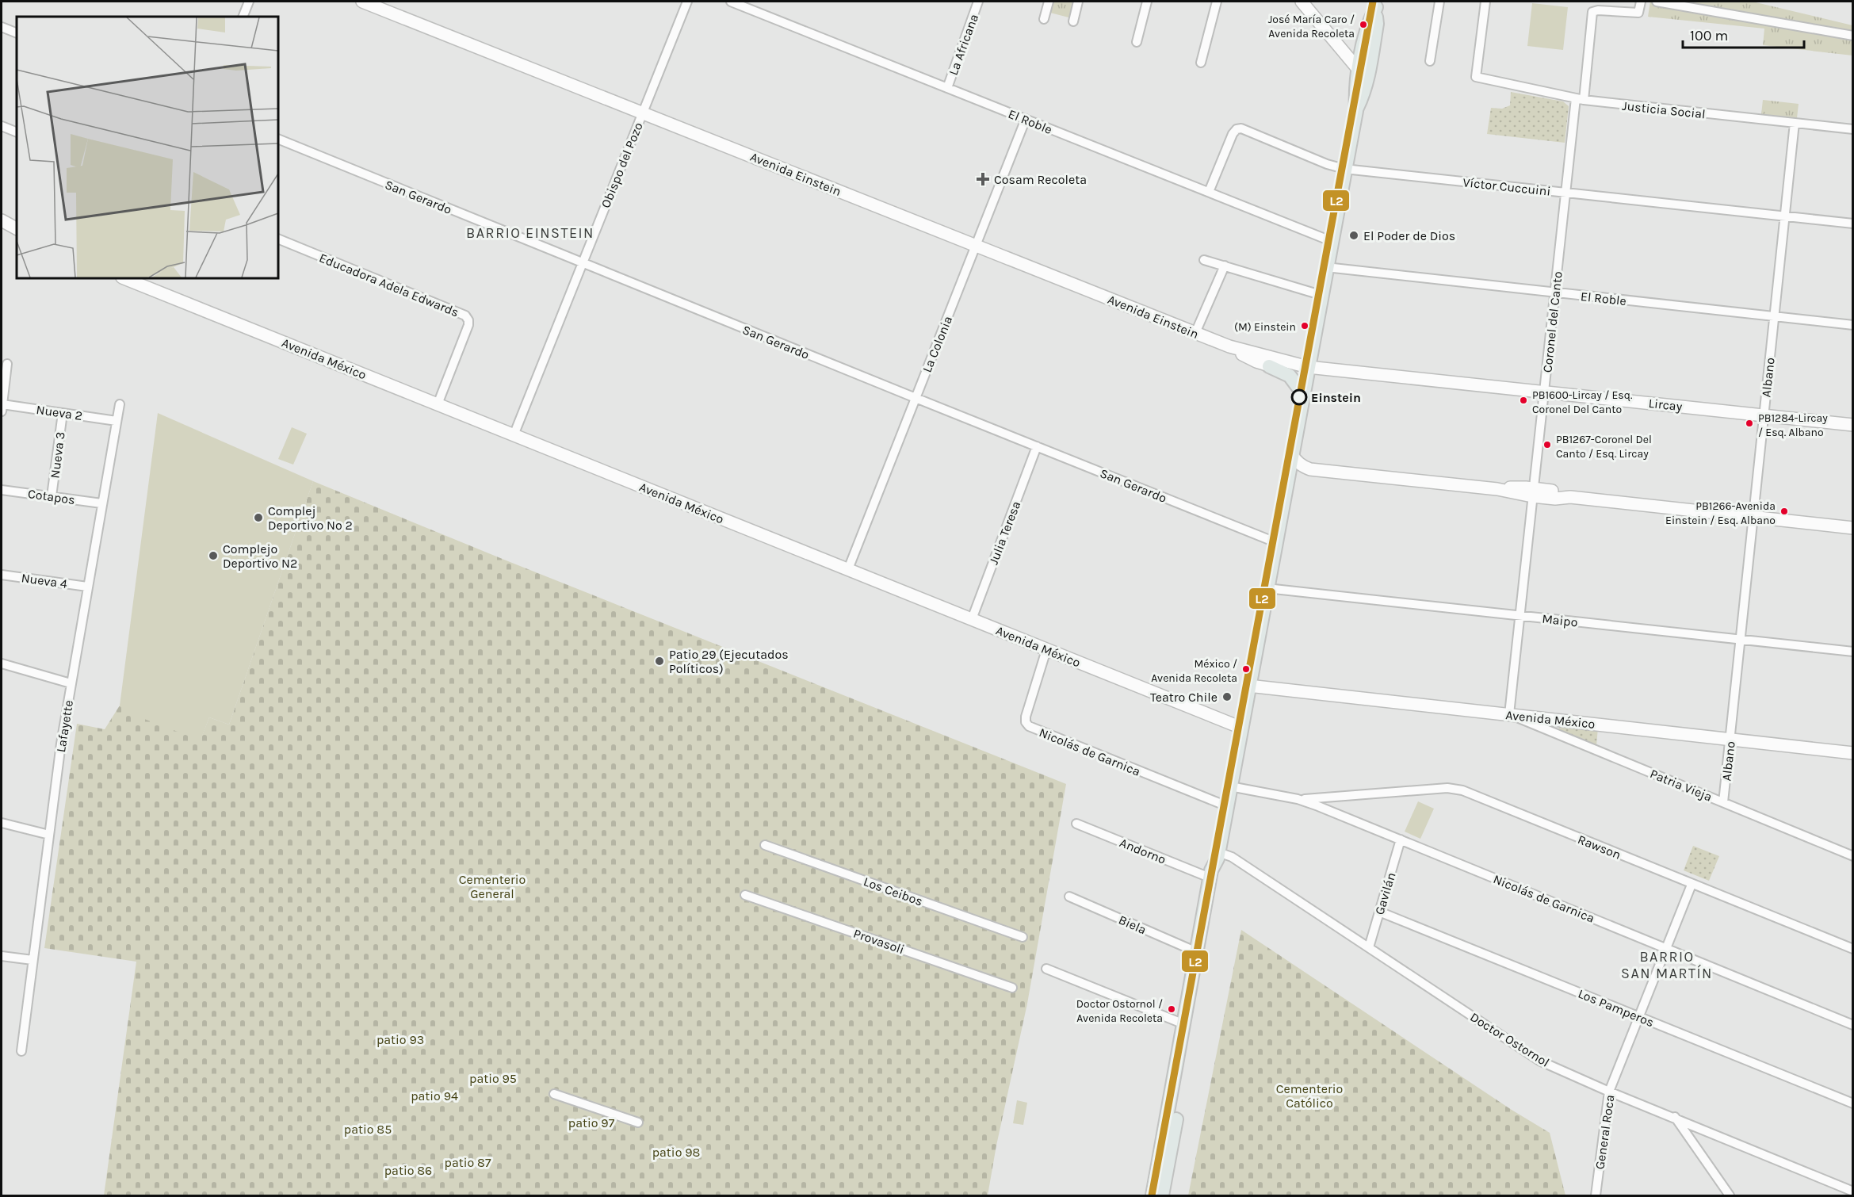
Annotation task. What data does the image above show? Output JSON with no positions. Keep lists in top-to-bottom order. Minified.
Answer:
{"streets":{"street":["La Africana","Justicia Social","El Roble","Obispo del Pozo","Avenida Einstein","Víctor Cuccuini","San Gerardo","Educadora Adela Edwards","Coronel del Canto","La Colonia","Avenida México","Albano","Lircay","Nueva 2","Nueva 3","Cotapos","Julia Teresa","Nueva 4","Maipo","Lafayette","Nicolás de Garnica","Patria Vieja","Rawson","Andorno","Los Ceibos","Gavilán","Biela","Provasoli","Los Pamperos","Doctor Ostornol","General Roca"]},"crossings":[["La Africana","El Roble"],["Justicia Social","Coronel del Canto"],["Justicia Social","Albano"],["El Roble","Víctor Cuccuini"],["El Roble","Coronel del Canto"],["El Roble","La Colonia"],["El Roble","Albano"],["Obispo del Pozo","Avenida Einstein"],["Obispo del Pozo","San Gerardo"],["Obispo del Pozo","Avenida México"],["Avenida Einstein","La Colonia"],["Avenida Einstein","Lircay"],["Víctor Cuccuini","Coronel del Canto"],["Víctor Cuccuini","Albano"],["San Gerardo","La Colonia"],["San Gerardo","Julia Teresa"],["Educadora Adela Edwards","Avenida México"],["Coronel del Canto","Avenida México"],["Coronel del Canto","Lircay"],["Coronel del Canto","Maipo"],["Coronel del Canto","Patria Vieja"],["La Colonia","Avenida México"],["Avenida México","Albano"],["Avenida México","Julia Teresa"],["Avenida México","Nicolás de Garnica"],["Avenida México","Patria Vieja"],["Albano","Lircay"],["Albano","Maipo"],["Albano","Patria Vieja"],["Nueva 2","Nueva 3"],["Nueva 2","Lafayette"],["Nueva 3","Cotapos"],["Cotapos","Lafayette"],["Nueva 4","Lafayette"],["Nicolás de Garnica","Rawson"],["Nicolás de Garnica","Gavilán"],["Nicolás de Garnica","General Roca"],["Rawson","General Roca"],["Gavilán","Los Pamperos"],["Gavilán","Doctor Ostornol"],["Los Pamperos","General Roca"],["Doctor Ostornol","General Roca"]],"districts":["BARRIO EINSTEIN","BARRIO SAN MARTÍN"],"parks":["Cementerio General","patio 93","patio 95","Cementerio Católico","patio 94","patio 97","patio 85","patio 98","patio 87","patio 86"],"places":{"other":["José María Caro / Avenida Recoleta","El Poder de Dios","(M) Einstein","Einstein","PB1600-Lircay / Esq. Coronel Del Canto","PB1284-Lircay / Esq. Albano","PB1267-Coronel Del Canto / Esq. Lircay","PB1266-Avenida Einstein / Esq. Albano","Complej Deportivo Nº 2","Complejo Deportivo N2","Patio 29 (Ejecutados Políticos)","México / Avenida Recoleta","Teatro Chile","Doctor Ostornol / Avenida Recoleta"],"health":["Cosam Recoleta"]},"lines":["transit line L2"],"scale_bar":"100 m"}
